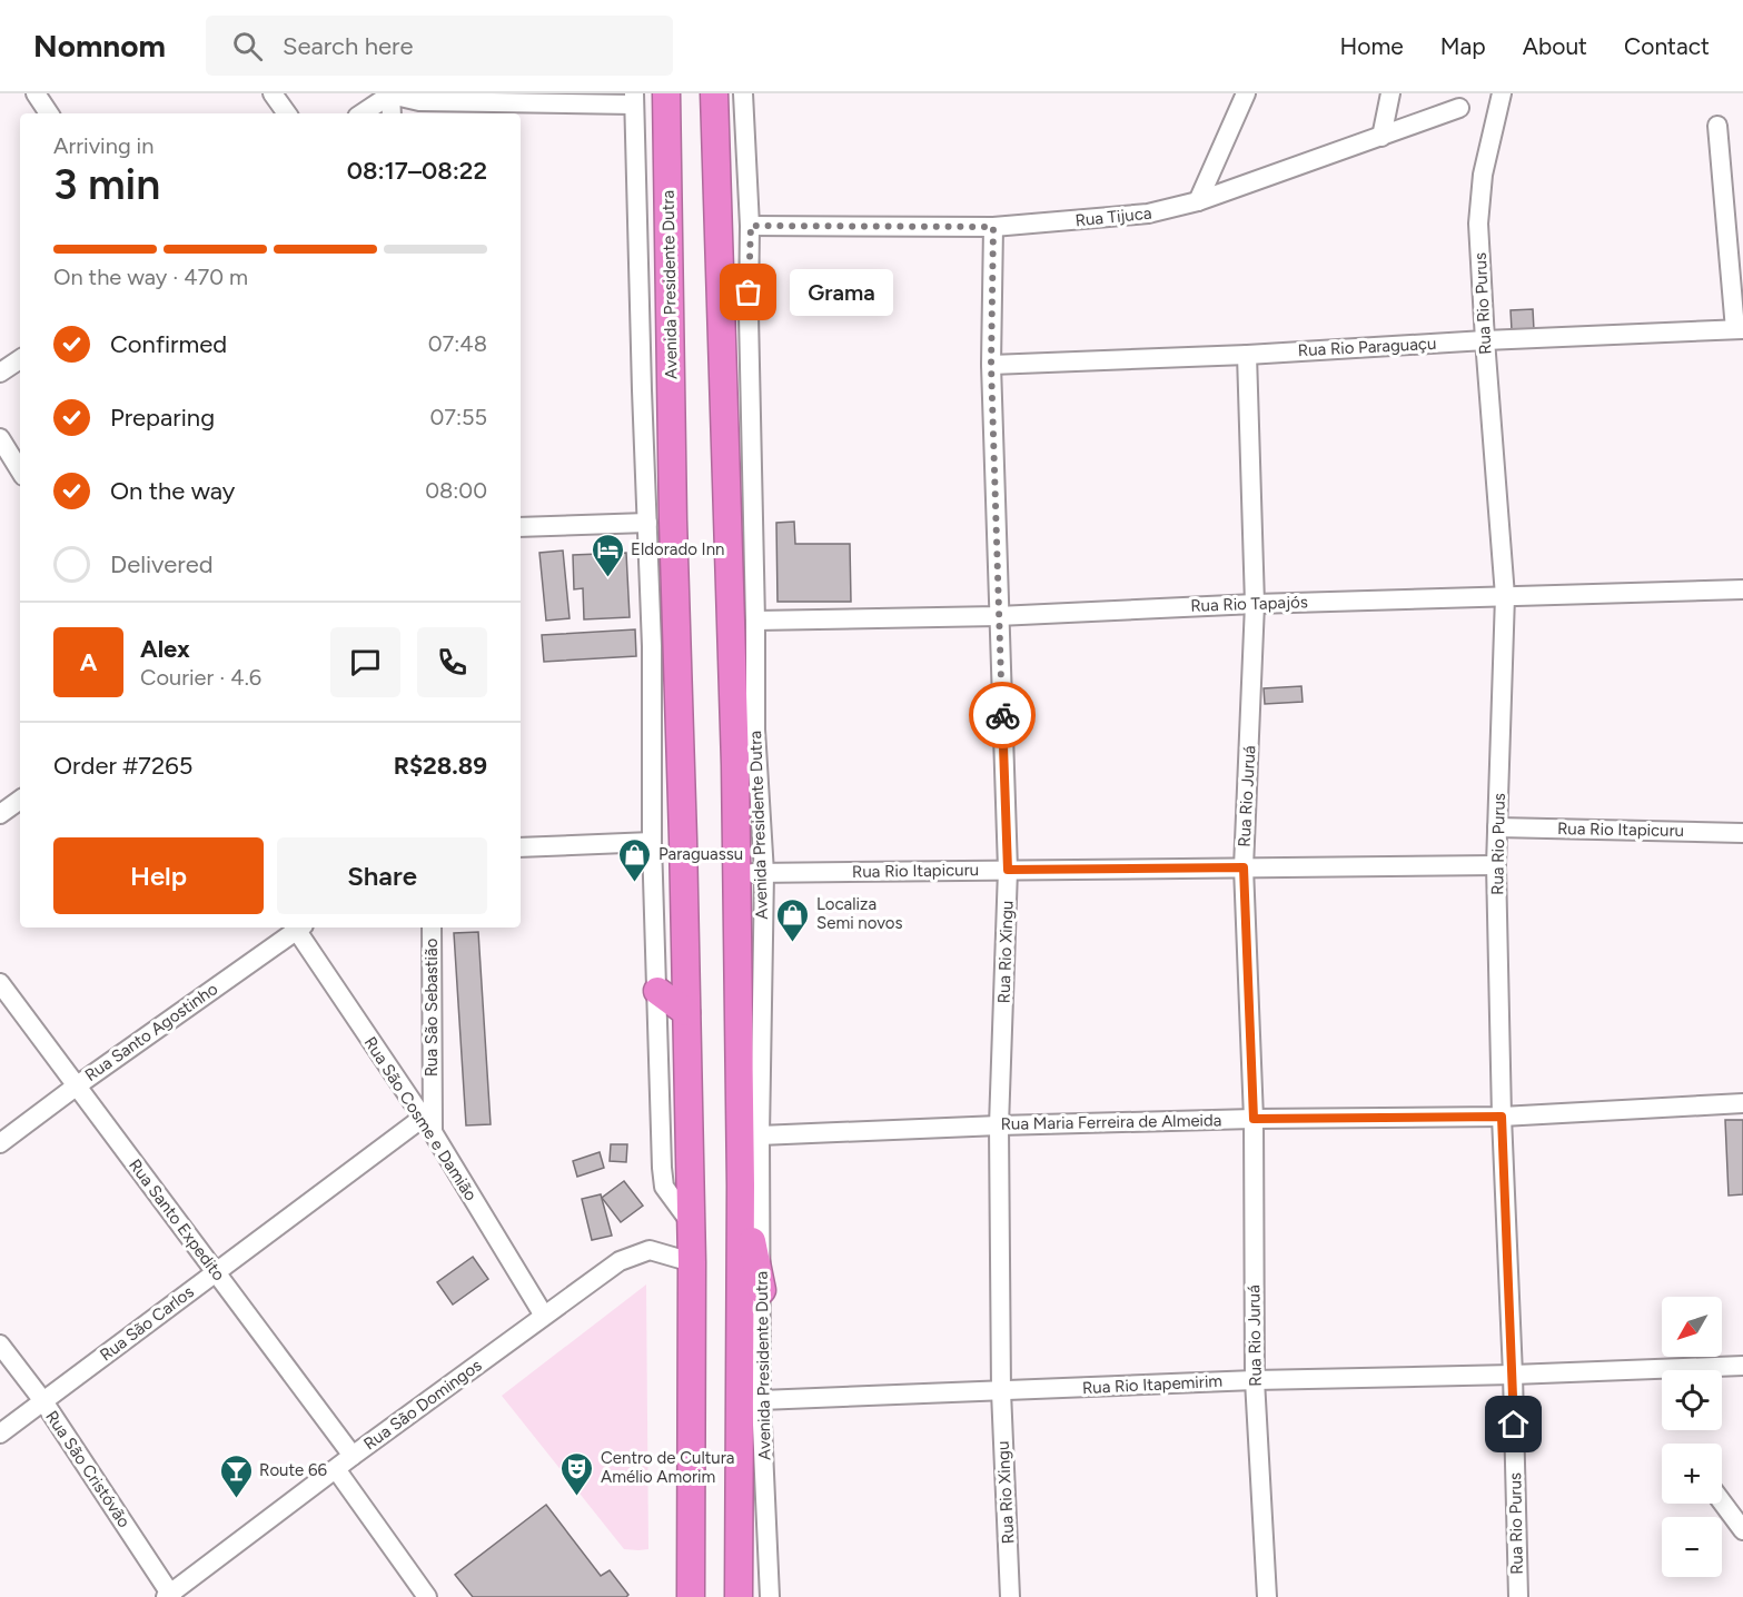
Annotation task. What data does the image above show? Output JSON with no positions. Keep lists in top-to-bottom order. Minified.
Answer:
{"streets":{"highway":["Avenida Presidente Dutra"],"street":["Rua Tijuca","Rua Rio Purus","Rua Rio Paraguaçu","Rua Rio Tapajós","Rua Rio Juruá","Rua Rio Itapicuru","Rua Rio Xingu","Rua São Sebastião","Rua Santo Agostinho","Rua São Cosme e Damião","Rua Maria Ferreira de Almeida","Rua Santo Expedito","Rua São Carlos","Rua Rio Itapemirim","Rua São Domingos","Rua São Cristóvão"]},"crossings":[["Rua Tijuca","Avenida Presidente Dutra"],["Rua Tijuca","Rua Rio Xingu"],["Avenida Presidente Dutra","Rua Rio Tapajós"],["Avenida Presidente Dutra","Rua Rio Itapicuru"],["Avenida Presidente Dutra","Rua Maria Ferreira de Almeida"],["Avenida Presidente Dutra","Rua Rio Itapemirim"],["Avenida Presidente Dutra","Rua São Domingos"],["Rua Rio Purus","Rua Rio Paraguaçu"],["Rua Rio Purus","Rua Rio Tapajós"],["Rua Rio Purus","Rua Rio Itapicuru"],["Rua Rio Purus","Rua Maria Ferreira de Almeida"],["Rua Rio Purus","Rua Rio Itapemirim"],["Rua Rio Paraguaçu","Rua Rio Juruá"],["Rua Rio Paraguaçu","Rua Rio Xingu"],["Rua Rio Tapajós","Rua Rio Juruá"],["Rua Rio Tapajós","Rua Rio Xingu"],["Rua Rio Juruá","Rua Rio Itapicuru"],["Rua Rio Juruá","Rua Maria Ferreira de Almeida"],["Rua Rio Juruá","Rua Rio Itapemirim"],["Rua Rio Itapicuru","Rua Rio Xingu"],["Rua Rio Xingu","Rua Maria Ferreira de Almeida"],["Rua Rio Xingu","Rua Rio Itapemirim"],["Rua São Sebastião","Rua São Cosme e Damião"],["Rua São Sebastião","Rua São Carlos"],["Rua Santo Agostinho","Rua Santo Expedito"],["Rua São Cosme e Damião","Rua São Carlos"],["Rua São Cosme e Damião","Rua São Domingos"],["Rua Santo Expedito","Rua São Carlos"],["Rua Santo Expedito","Rua São Domingos"],["Rua São Carlos","Rua São Cristóvão"],["Rua São Domingos","Rua São Cristóvão"]],"places":{"other":["Grama"],"hotel":["Eldorado Inn"],"shop":["Paraguassu","Localiza Semi novos"],"theatre":["Centro de Cultura Amélio Amorim"],"bar":["Route 66"]},"north":"bottom left","page":{"header":"Nomnom","search":"Search here","nav":["Home","Map","About","Contact"],"heading":["3 min","Arriving in","08:17–08:22"],"panel":["Alex","Courier · 4.6","Order #7265","R$28.89"],"bar":"On the way · 470 m","bubble":"Grama","list":[["Confirmed","07:48"],["Preparing","07:55"],["On the way","08:00"],"Delivered"],"round":"A","buttons":["Help","Share"],"map_buttons":["+","−"]}}
